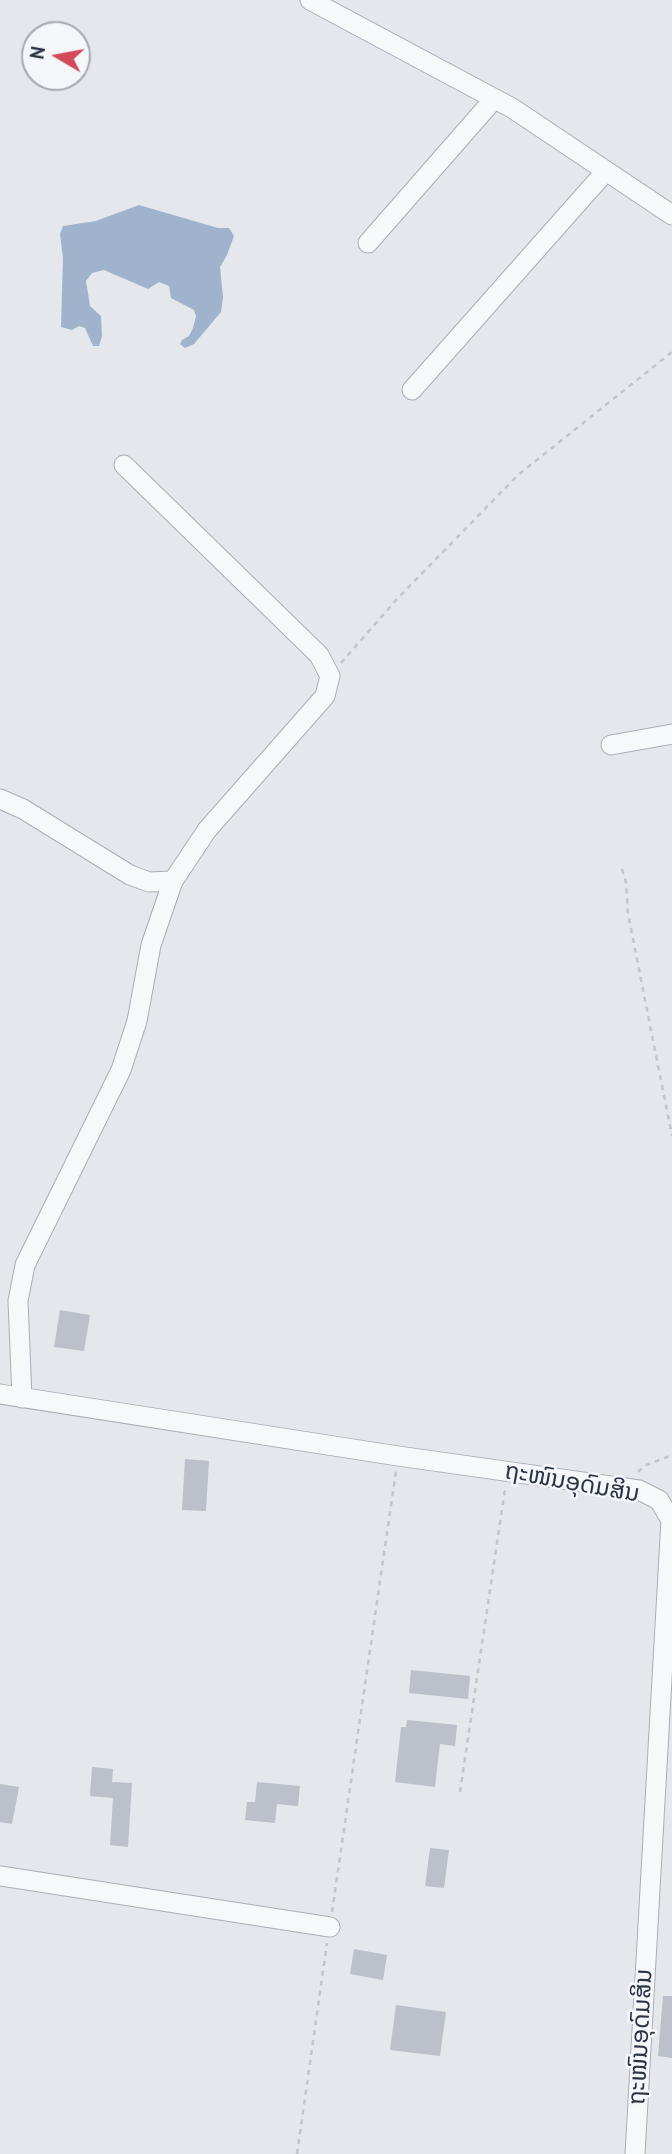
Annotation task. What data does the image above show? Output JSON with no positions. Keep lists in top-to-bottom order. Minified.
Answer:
{"streets":{"street":["ຖະໜົນອຸດົມສິນ"]},"north":"left"}
